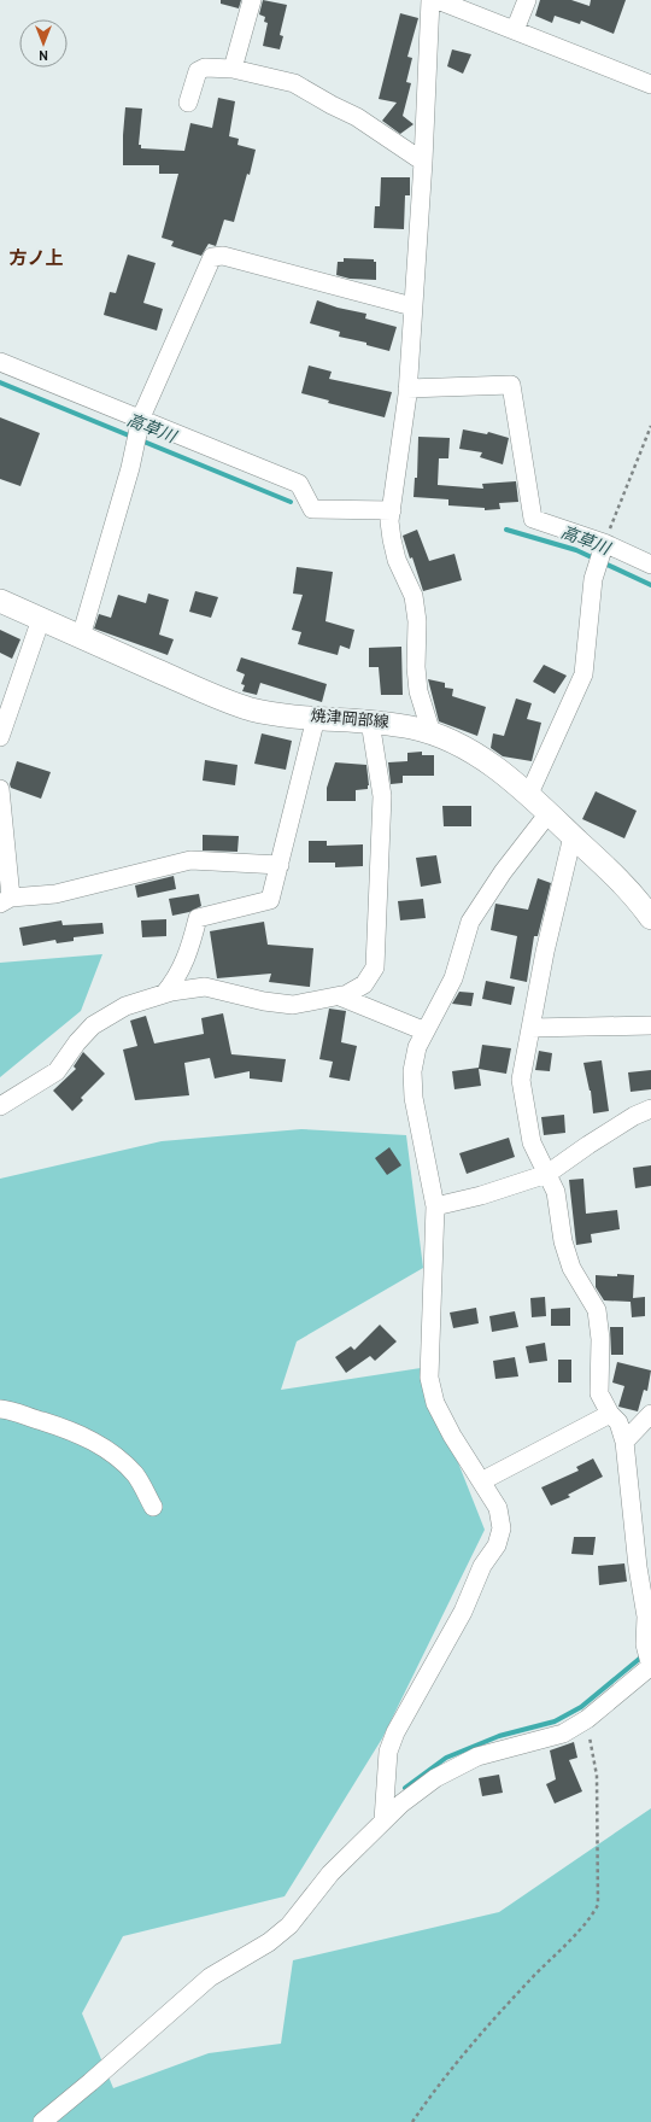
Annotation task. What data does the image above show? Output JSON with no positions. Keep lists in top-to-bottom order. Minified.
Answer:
{"streets":{"main road":["焼津岡部線"]},"districts":["方ノ上"],"water":["高草川"],"north":"bottom"}
